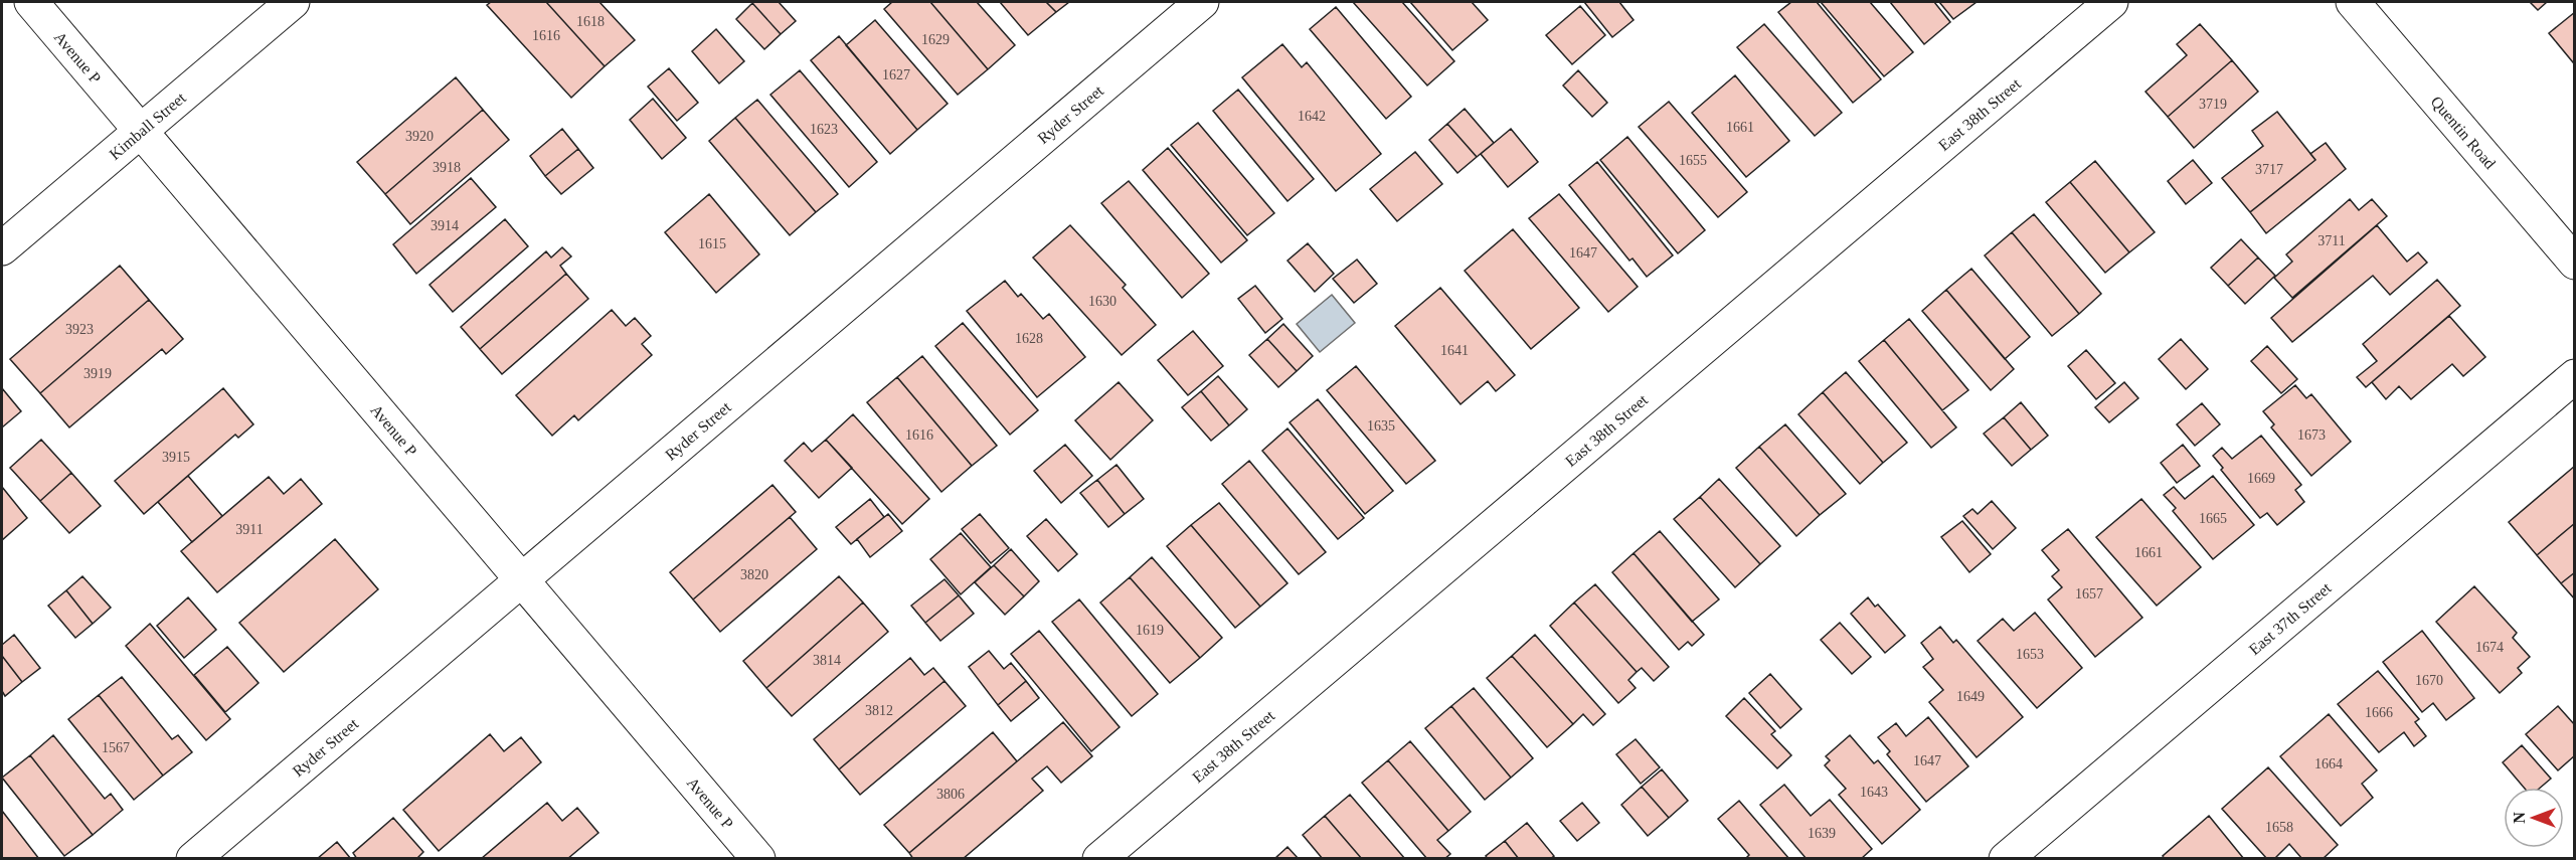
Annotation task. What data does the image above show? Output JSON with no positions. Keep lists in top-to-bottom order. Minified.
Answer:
{"streets":{"street":["Avenue P","Ryder Street","East 38th Street","Kimball Street","Quentin Road","East 37th Street"]},"crossings":[["Avenue P","Ryder Street"],["Avenue P","Kimball Street"]],"house_numbers":["1618","1616","1629","1627","3719","1642","1661","1623","3920","1655","3918","3717","3914","3711","1615","1647","1630","3923","1628","1641","3919","1635","1616","1673","3915","1669","1665","3911","1661","3820","1657","1619","1674","1653","3814","1670","1649","3812","1666","1567","1647","1664","1643","3806","1658","1639"],"north":"left"}
